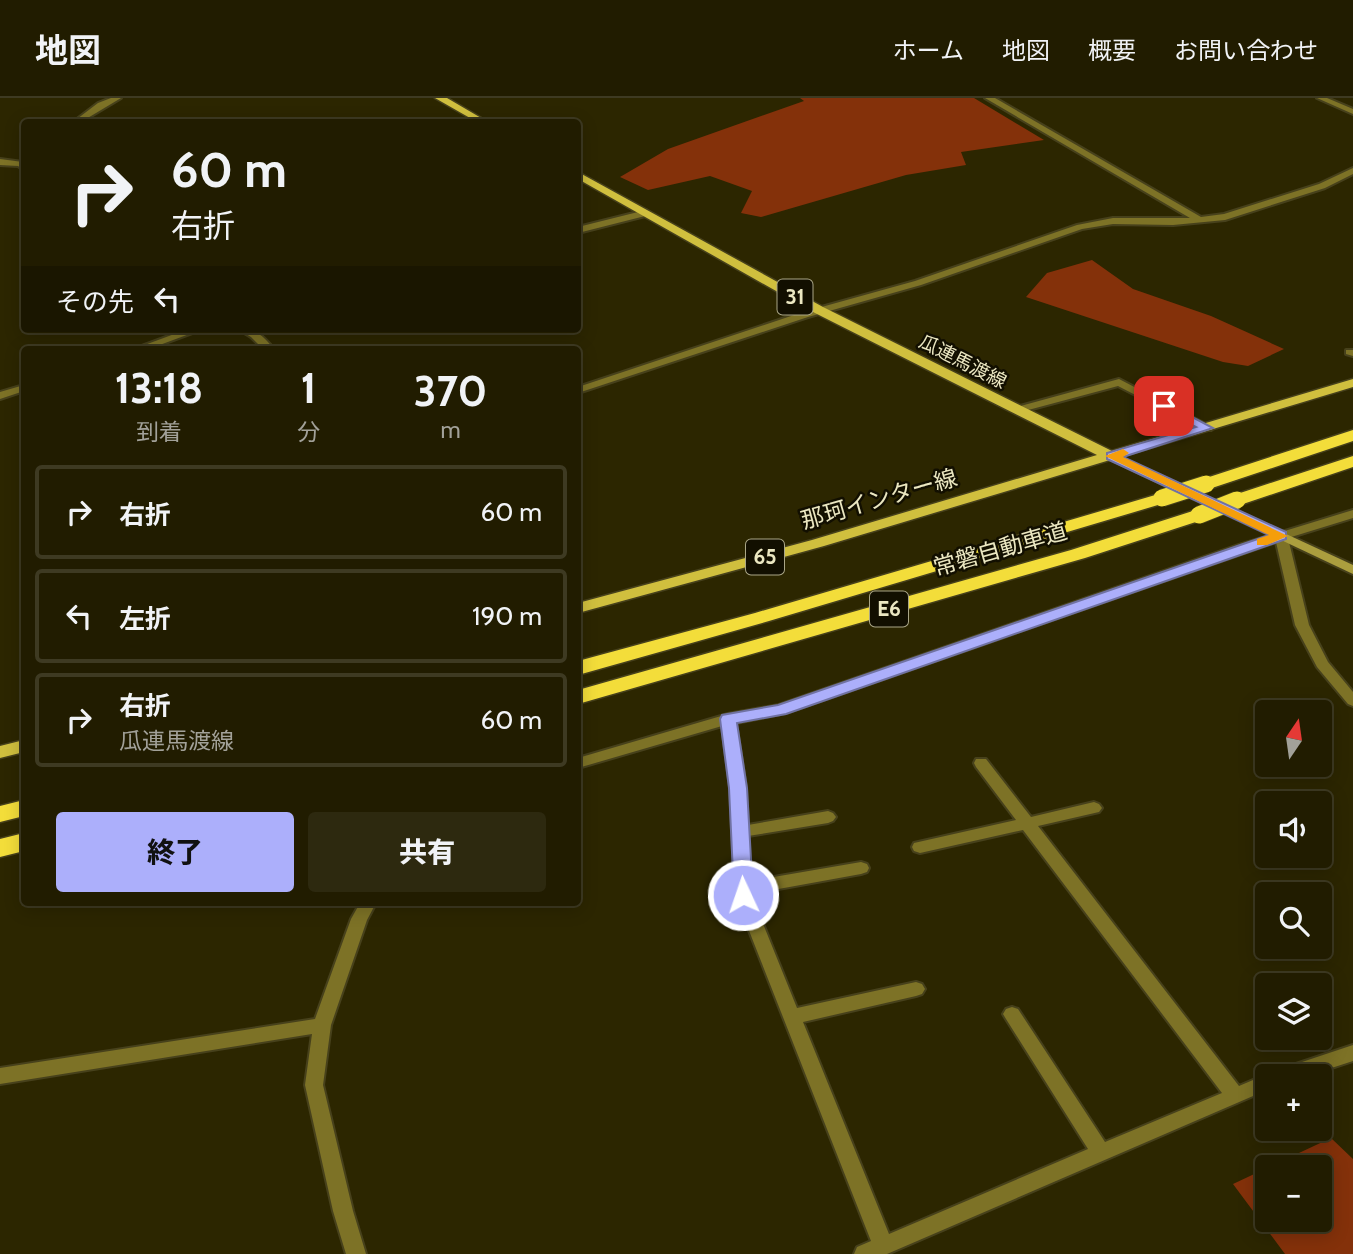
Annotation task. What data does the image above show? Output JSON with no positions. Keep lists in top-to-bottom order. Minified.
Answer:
{"streets":{"highway":["常磐自動車道","E6"],"main road":["31","瓜連馬渡線","那珂インター線","65"]},"crossings":[["瓜連馬渡線","那珂インター線"]],"north":"top","page":{"header":"地図","nav":["ホーム","地図","概要","お問い合わせ"],"turn":["60 m","右折"],"then":"その先","eta":["13:18","到着","1","分","370","m"],"list":[{"name":"右折","value":"60 m"},{"name":"左折","value":"190 m"},{"name":"右折","note":"瓜連馬渡線","value":"60 m"}],"map_buttons":["+","−"],"buttons":["終了","共有"]}}
